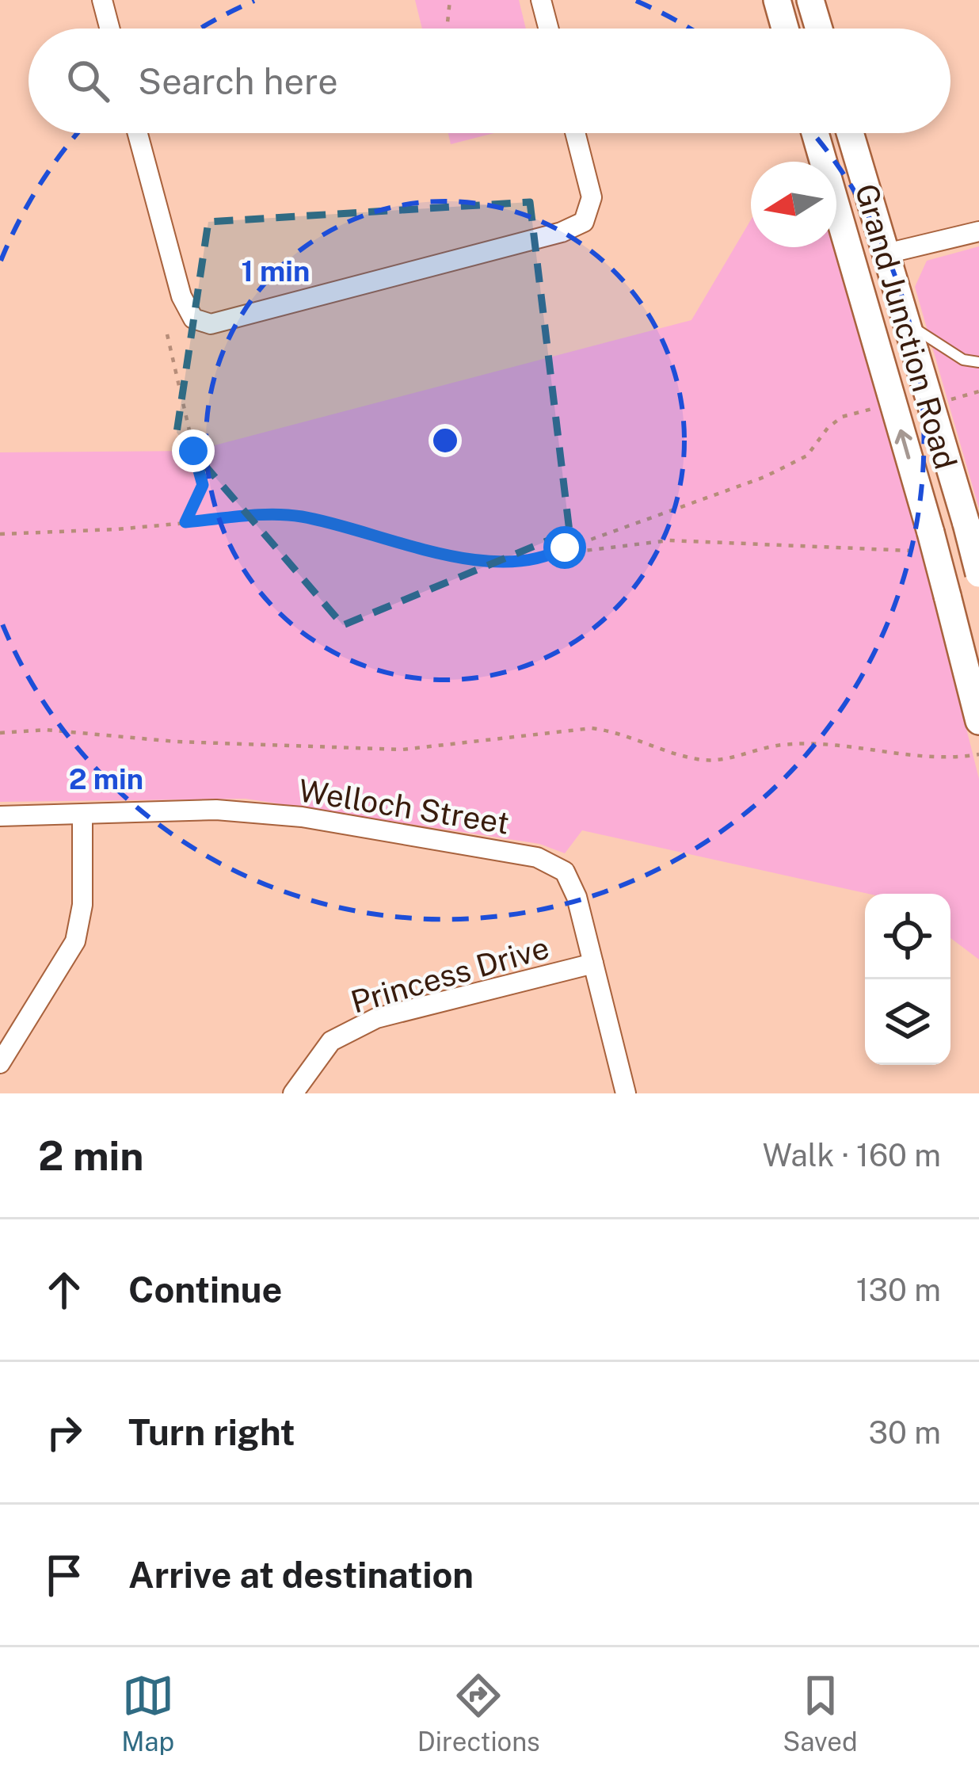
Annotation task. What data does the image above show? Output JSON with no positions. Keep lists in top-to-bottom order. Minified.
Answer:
{"streets":{"main road":["Grand Junction Road"],"street":["Welloch Street","Princess Drive"]},"crossings":[["Welloch Street","Princess Drive"]],"north":"left","page":{"search":"Search here","heading":["2 min","Walk · 160 m"],"list":[["Continue","130 m"],["Turn right","30 m"],"Arrive at destination"],"nav":["Map","Directions","Saved"]},"rings":["1 min","2 min"]}
